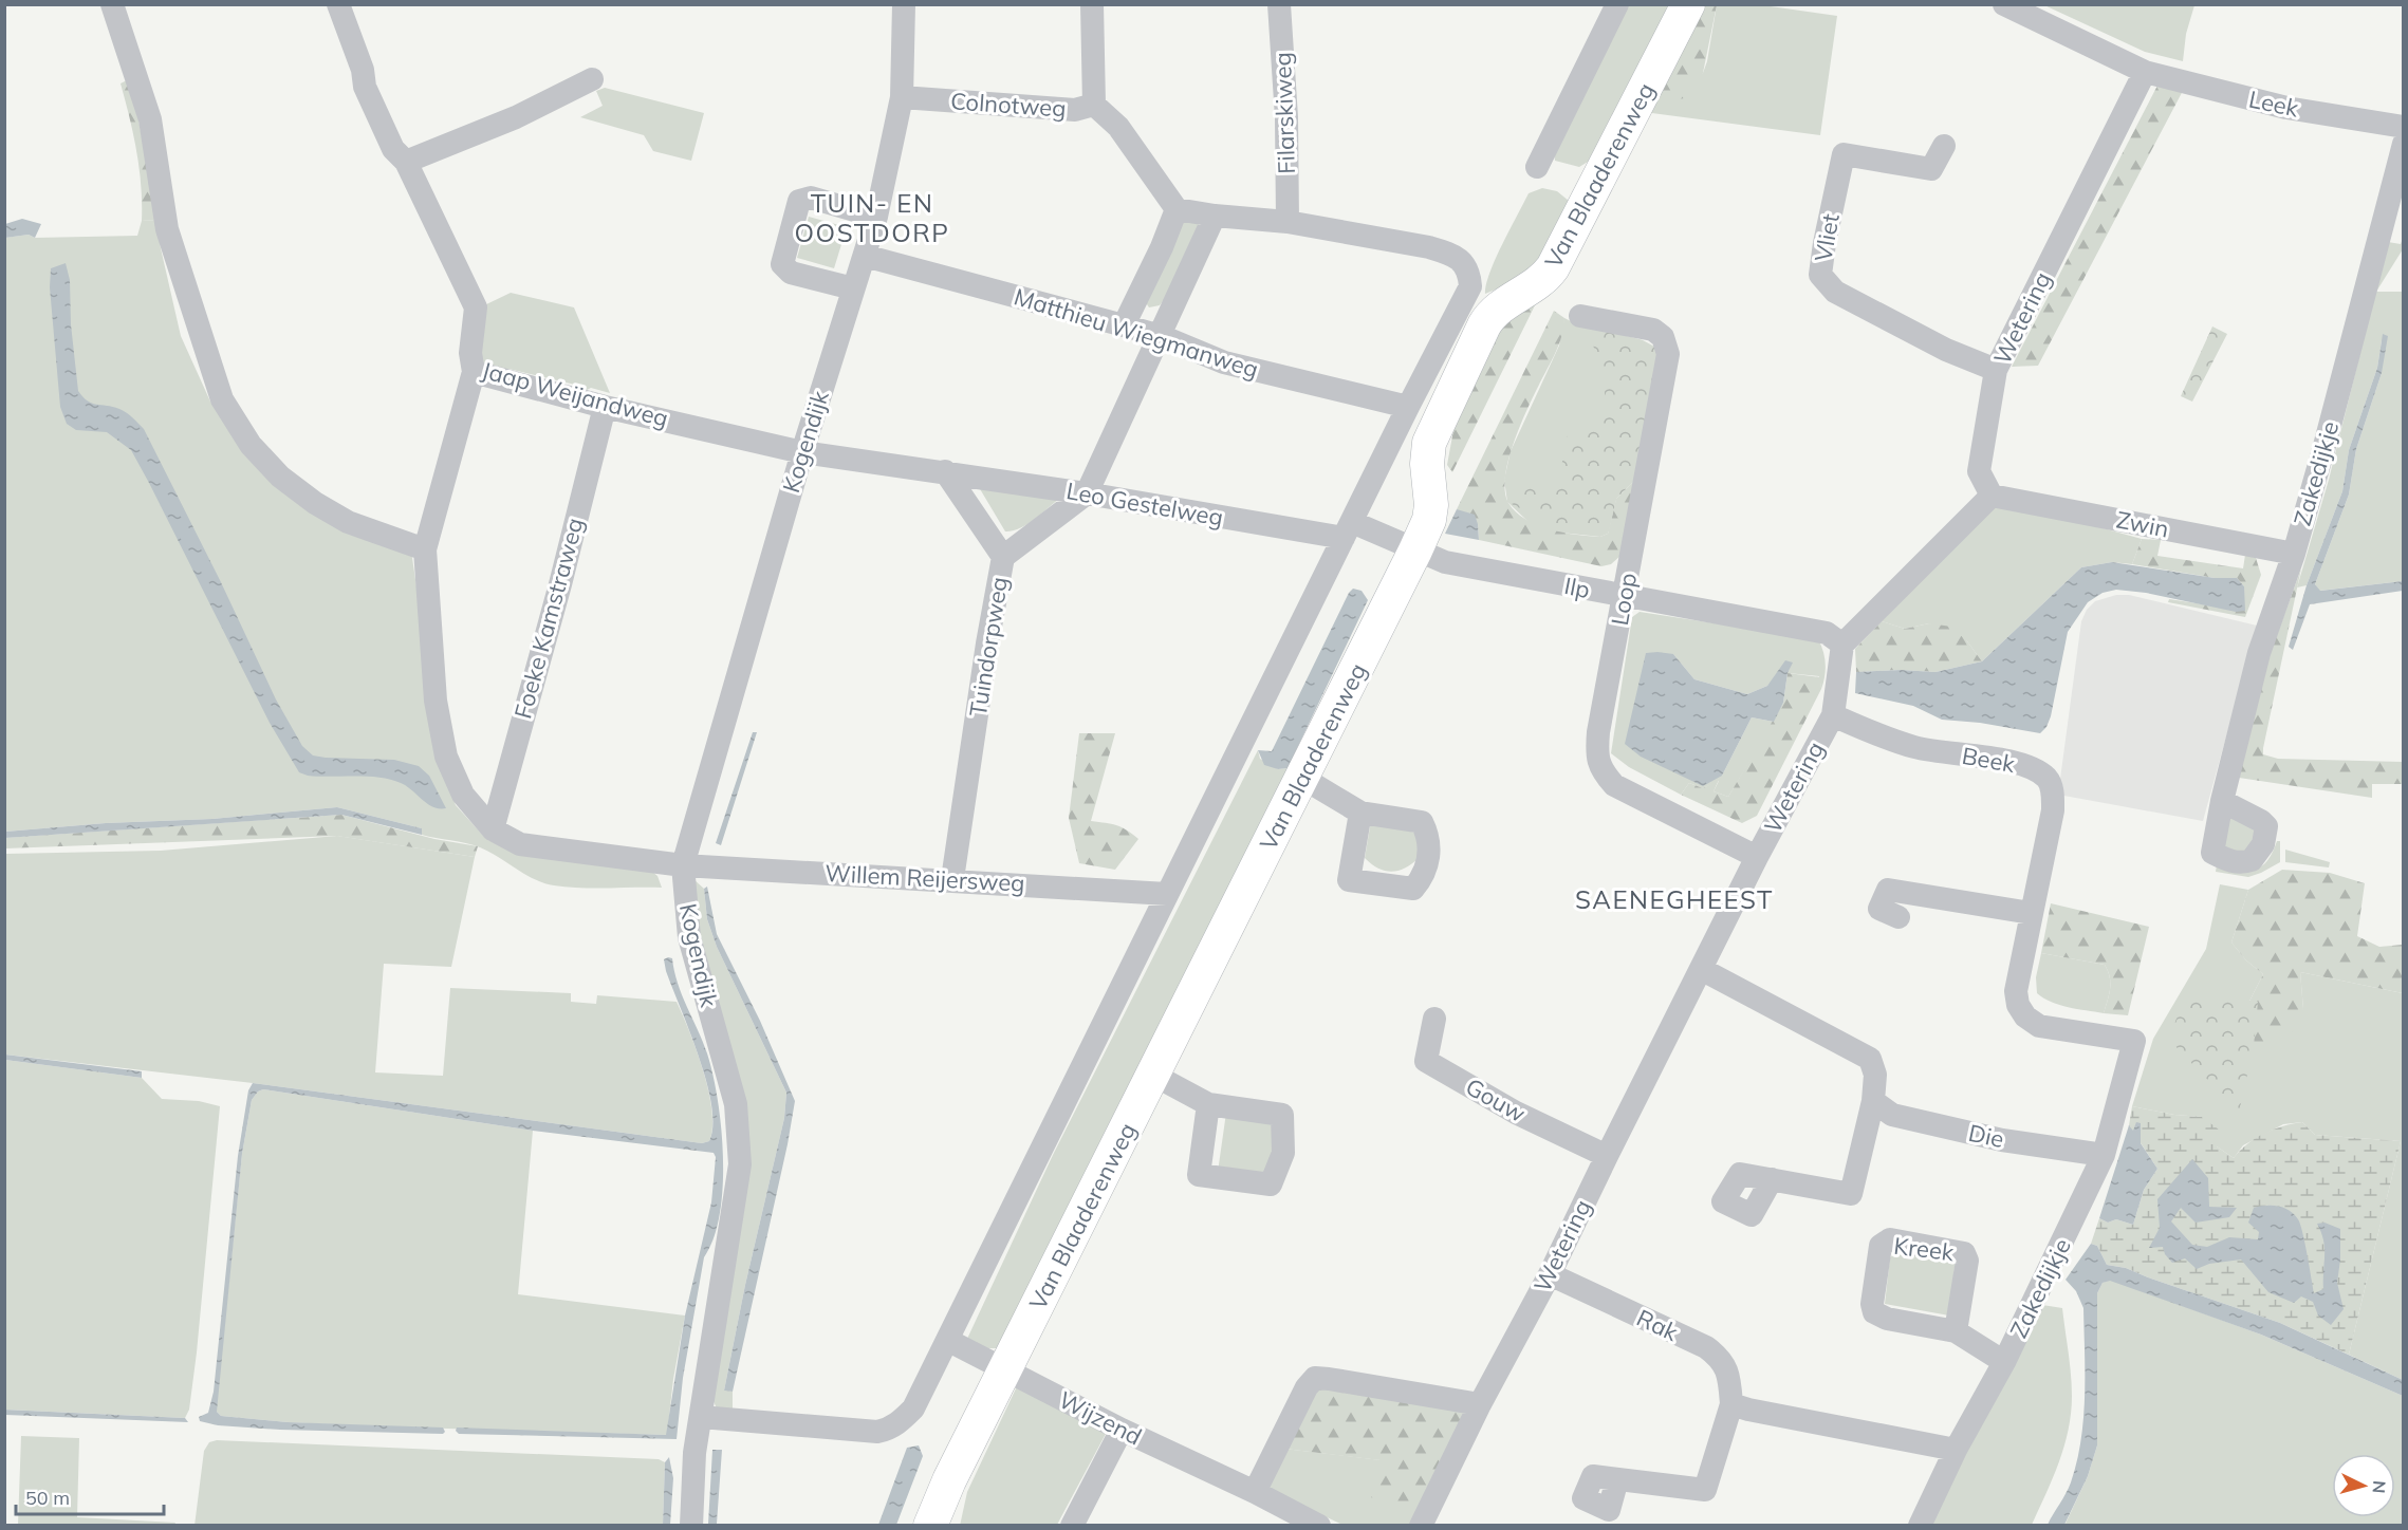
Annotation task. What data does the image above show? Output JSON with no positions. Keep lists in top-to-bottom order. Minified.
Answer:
{"streets":{"street":["Leek","Colnotweg","Filarskiweg","Van Blaaderenweg","Vliet","Wetering","Matthieu Wiegmanweg","Jaap Weijandweg","Kogendijk","Zakedijkje","Leo Gestelweg","Zwin","Ilp","Loop","Foeke Kamstraweg","Tuindorpweg","Beek","Willem Reijersweg","Gouw","Die","Kreek","Rak","Wijzend"]},"crossings":[["Leek","Wetering"],["Colnotweg","Kogendijk"],["Van Blaaderenweg","Ilp"],["Van Blaaderenweg","Wijzend"],["Vliet","Wetering"],["Wetering","Zwin"],["Wetering","Ilp"],["Wetering","Loop"],["Wetering","Beek"],["Wetering","Gouw"],["Wetering","Rak"],["Matthieu Wiegmanweg","Kogendijk"],["Matthieu Wiegmanweg","Tuindorpweg"],["Jaap Weijandweg","Kogendijk"],["Jaap Weijandweg","Leo Gestelweg"],["Jaap Weijandweg","Foeke Kamstraweg"],["Kogendijk","Leo Gestelweg"],["Kogendijk","Willem Reijersweg"],["Zakedijkje","Zwin"],["Zakedijkje","Beek"],["Zakedijkje","Die"],["Zakedijkje","Kreek"],["Leo Gestelweg","Ilp"],["Leo Gestelweg","Tuindorpweg"],["Ilp","Loop"],["Foeke Kamstraweg","Willem Reijersweg"],["Tuindorpweg","Willem Reijersweg"]],"districts":["TUIN- EN OOSTDORP","SAENEGHEEST"],"scale_bar":"50 m","north":"right"}
